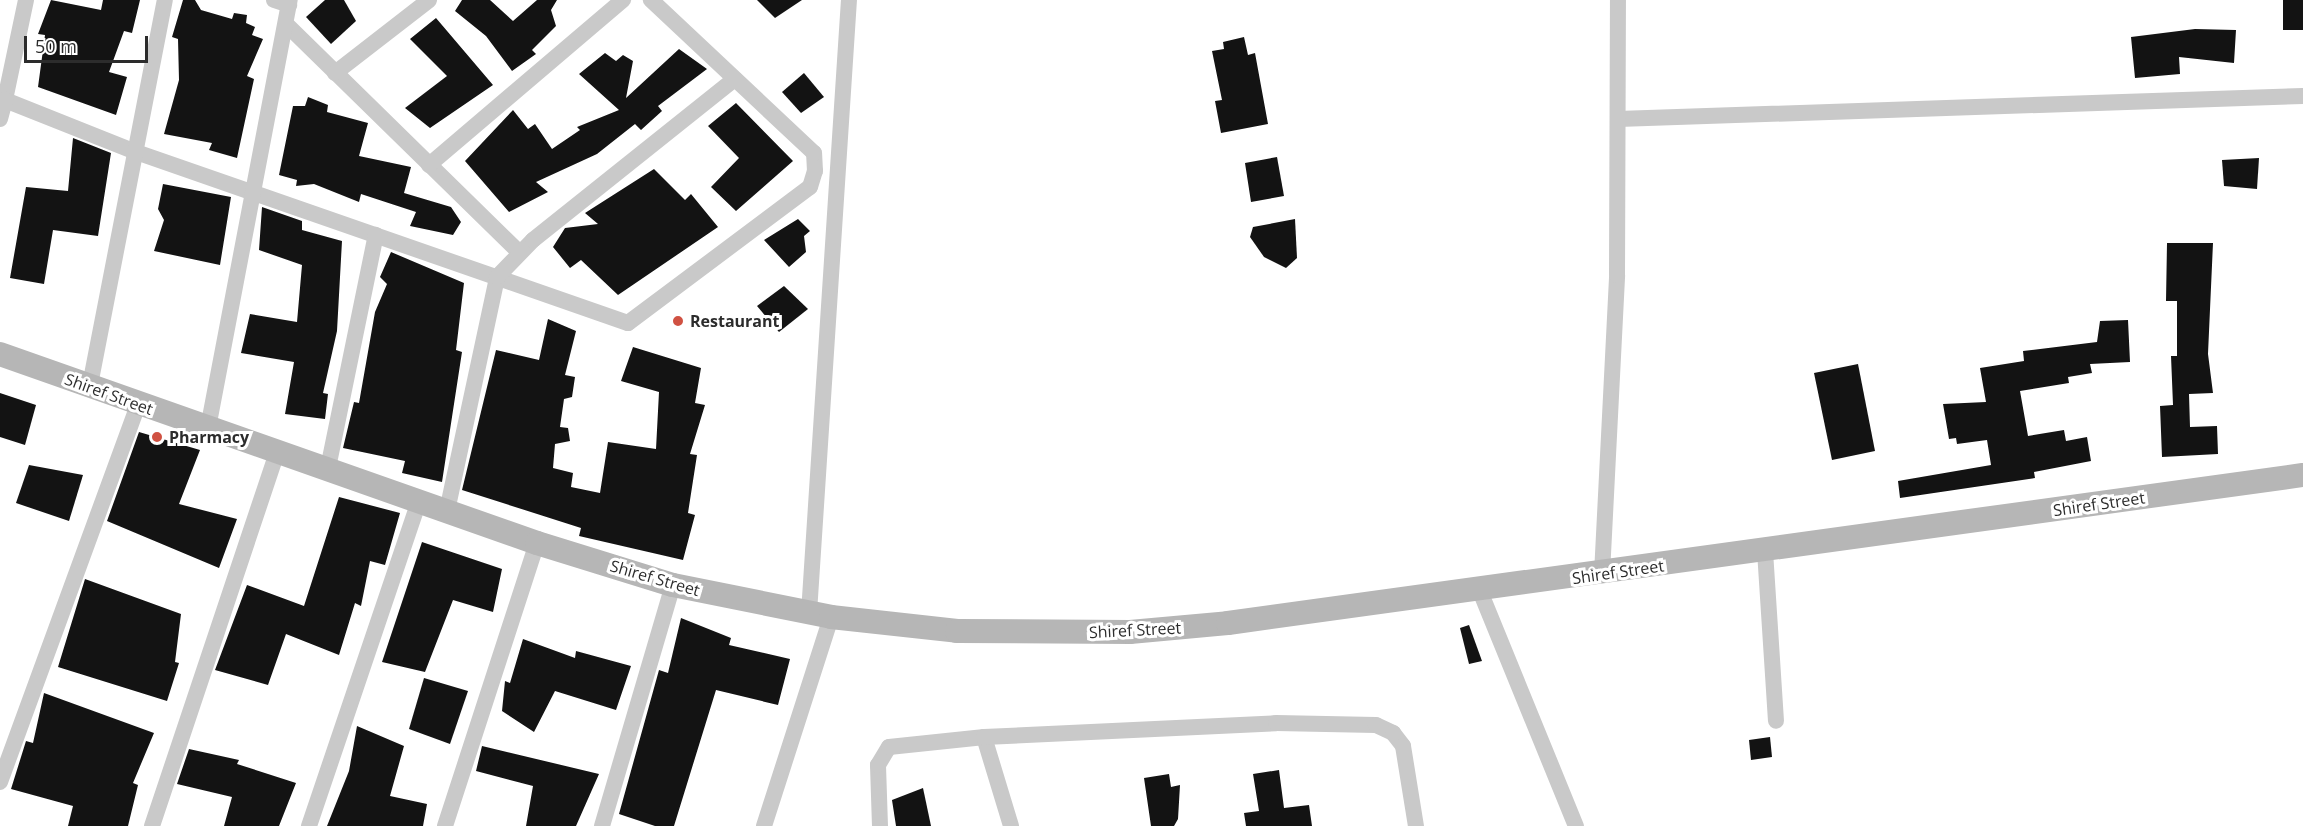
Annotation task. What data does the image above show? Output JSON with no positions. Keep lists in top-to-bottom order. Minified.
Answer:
{"streets":{"main road":["Shiref Street"]},"places":["Restaurant","Pharmacy"],"scale_bar":"50 m"}
